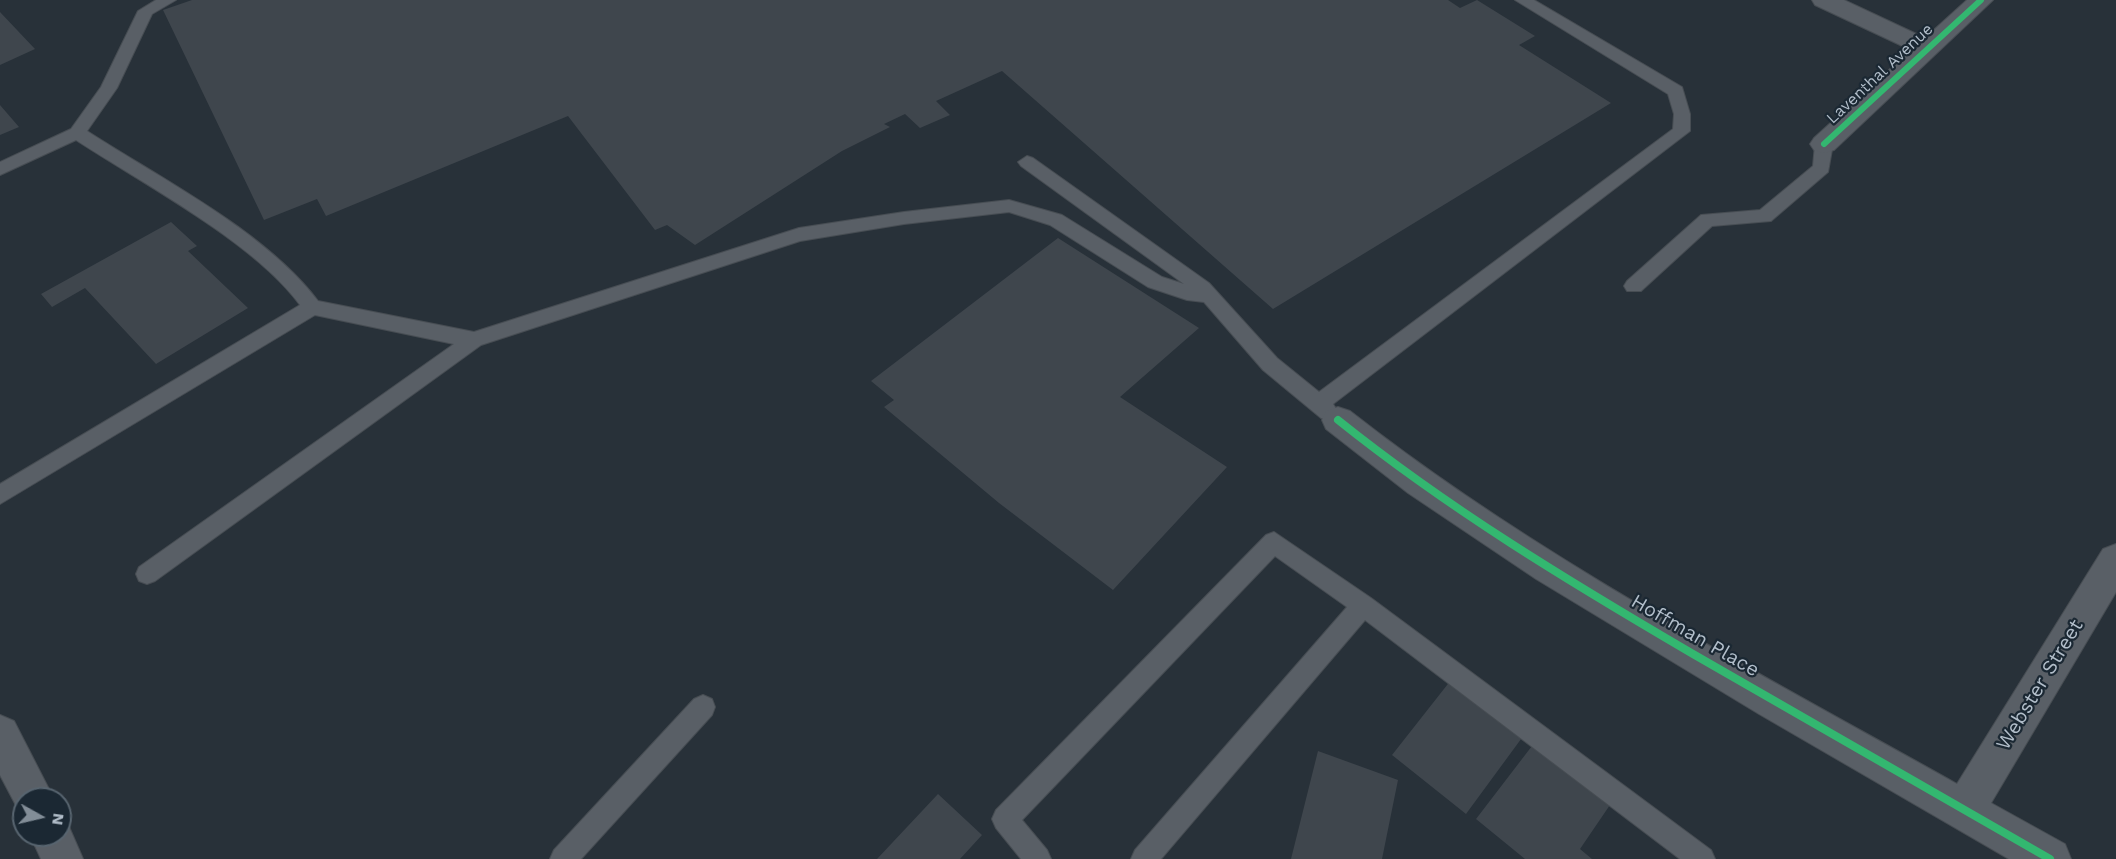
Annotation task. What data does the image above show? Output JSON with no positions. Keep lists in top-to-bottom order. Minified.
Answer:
{"streets":{"street":["Laventhal Avenue","Hoffman Place","Webster Street"]},"crossings":[["Hoffman Place","Webster Street"]],"north":"right"}
